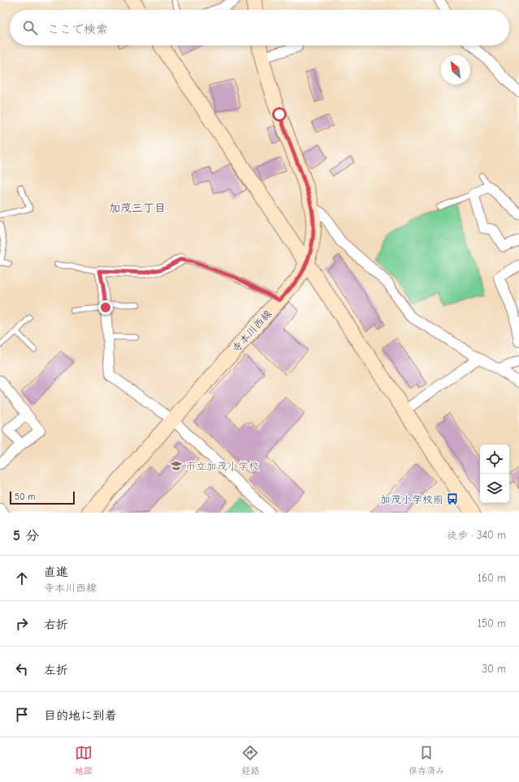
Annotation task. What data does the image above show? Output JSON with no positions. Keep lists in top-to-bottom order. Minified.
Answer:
{"streets":{"street":["寺本川西線"]},"districts":["加茂三丁目"],"places":{"school or university":["市立加茂小学校"],"bus stop":["加茂小学校前"]},"scale_bar":"50 m","north":"top left","page":{"search":"ここで検索","scale":"50 m","heading":["5 分","徒歩 · 340 m"],"list":[["直進","寺本川西線","160 m"],["右折","150 m"],["左折","30 m"],"目的地に到着"],"nav":["地図","経路","保存済み"]}}
